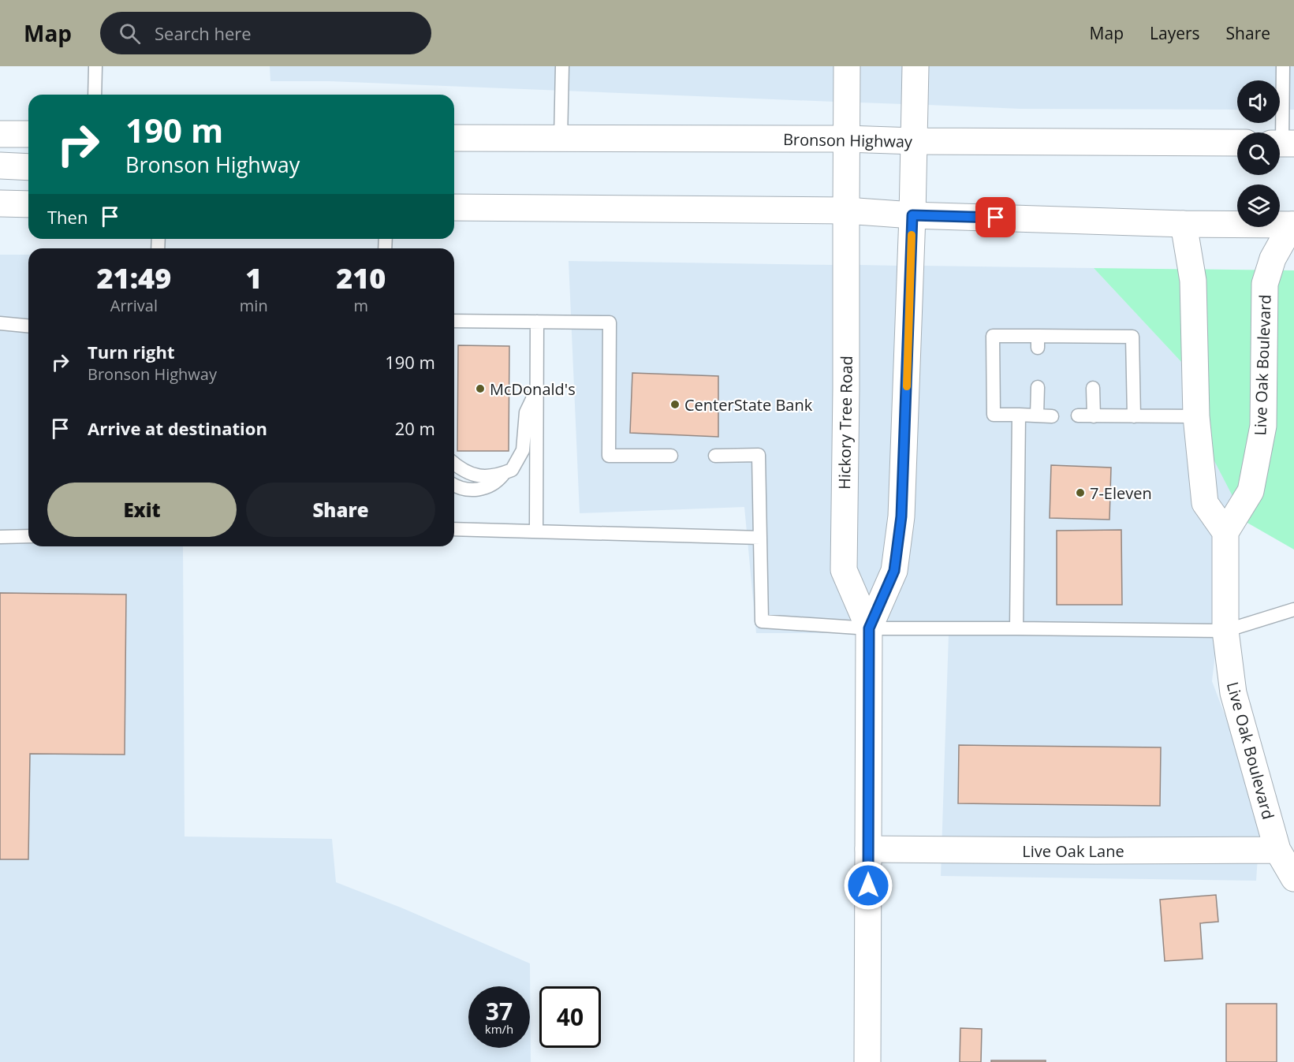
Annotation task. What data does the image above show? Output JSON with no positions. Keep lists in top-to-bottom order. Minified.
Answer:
{"streets":{"main road":["Bronson Highway","Live Oak Boulevard","Hickory Tree Road","Live Oak Lane"]},"crossings":[["Bronson Highway","Hickory Tree Road"],["Live Oak Boulevard","Live Oak Lane"],["Hickory Tree Road","Live Oak Lane"]],"places":["McDonald's","CenterState Bank","7-Eleven"],"page":{"header":"Map","search":"Search here","nav":["Map","Layers","Share"],"turn":["190 m","Bronson Highway"],"then":"Then","eta":["21:49","Arrival","1","min","210","m"],"list":[{"name":"Turn right","note":"Bronson Highway","value":"190 m"},{"name":"Arrive at destination","value":"20 m"}],"buttons":["Exit","Share"],"speed":"37 km/h","limit":"40"}}
